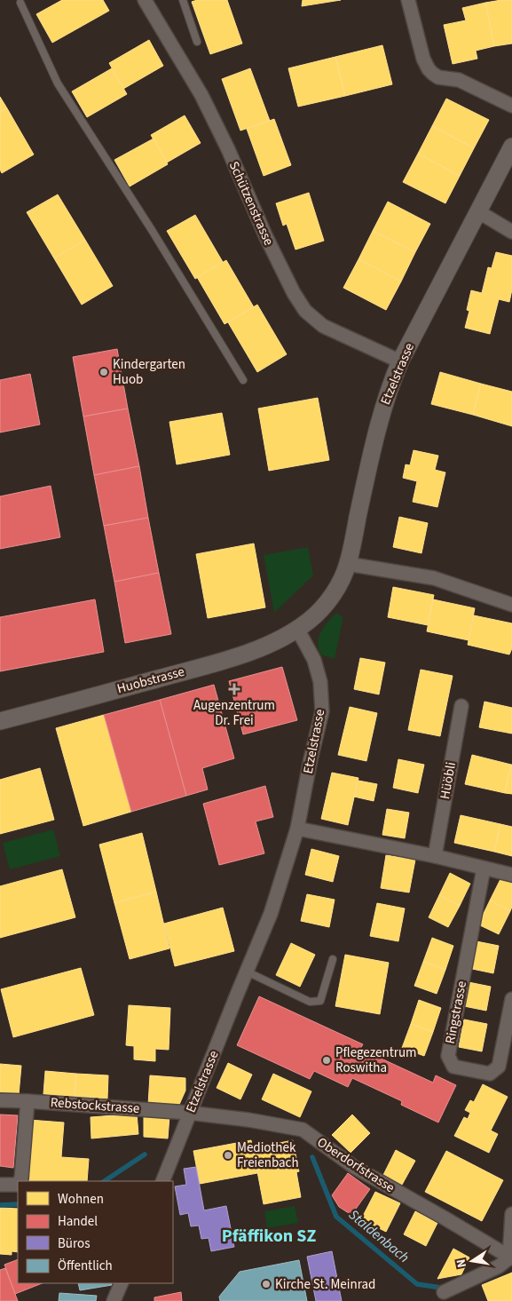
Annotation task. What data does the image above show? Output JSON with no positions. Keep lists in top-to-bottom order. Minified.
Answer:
{"streets":{"street":["Schützenstrasse","Etzelstrasse","Huobstrasse","Hüöbli","Ringstrasse","Rebstockstrasse","Oberdorfstrasse"]},"crossings":[["Schützenstrasse","Etzelstrasse"],["Etzelstrasse","Huobstrasse"],["Etzelstrasse","Rebstockstrasse"],["Etzelstrasse","Oberdorfstrasse"],["Rebstockstrasse","Oberdorfstrasse"]],"districts":["Pfäffikon SZ"],"water":["Staldenbach"],"places":{"other":["Kindergarten Huob","Pflegezentrum Roswitha","Mediothek Freienbach","Kirche St. Meinrad"],"health":["Augenzentrum Dr. Frei"]},"legend":["Wohnen","Handel","Büros","Öffentlich"],"north":"left"}
